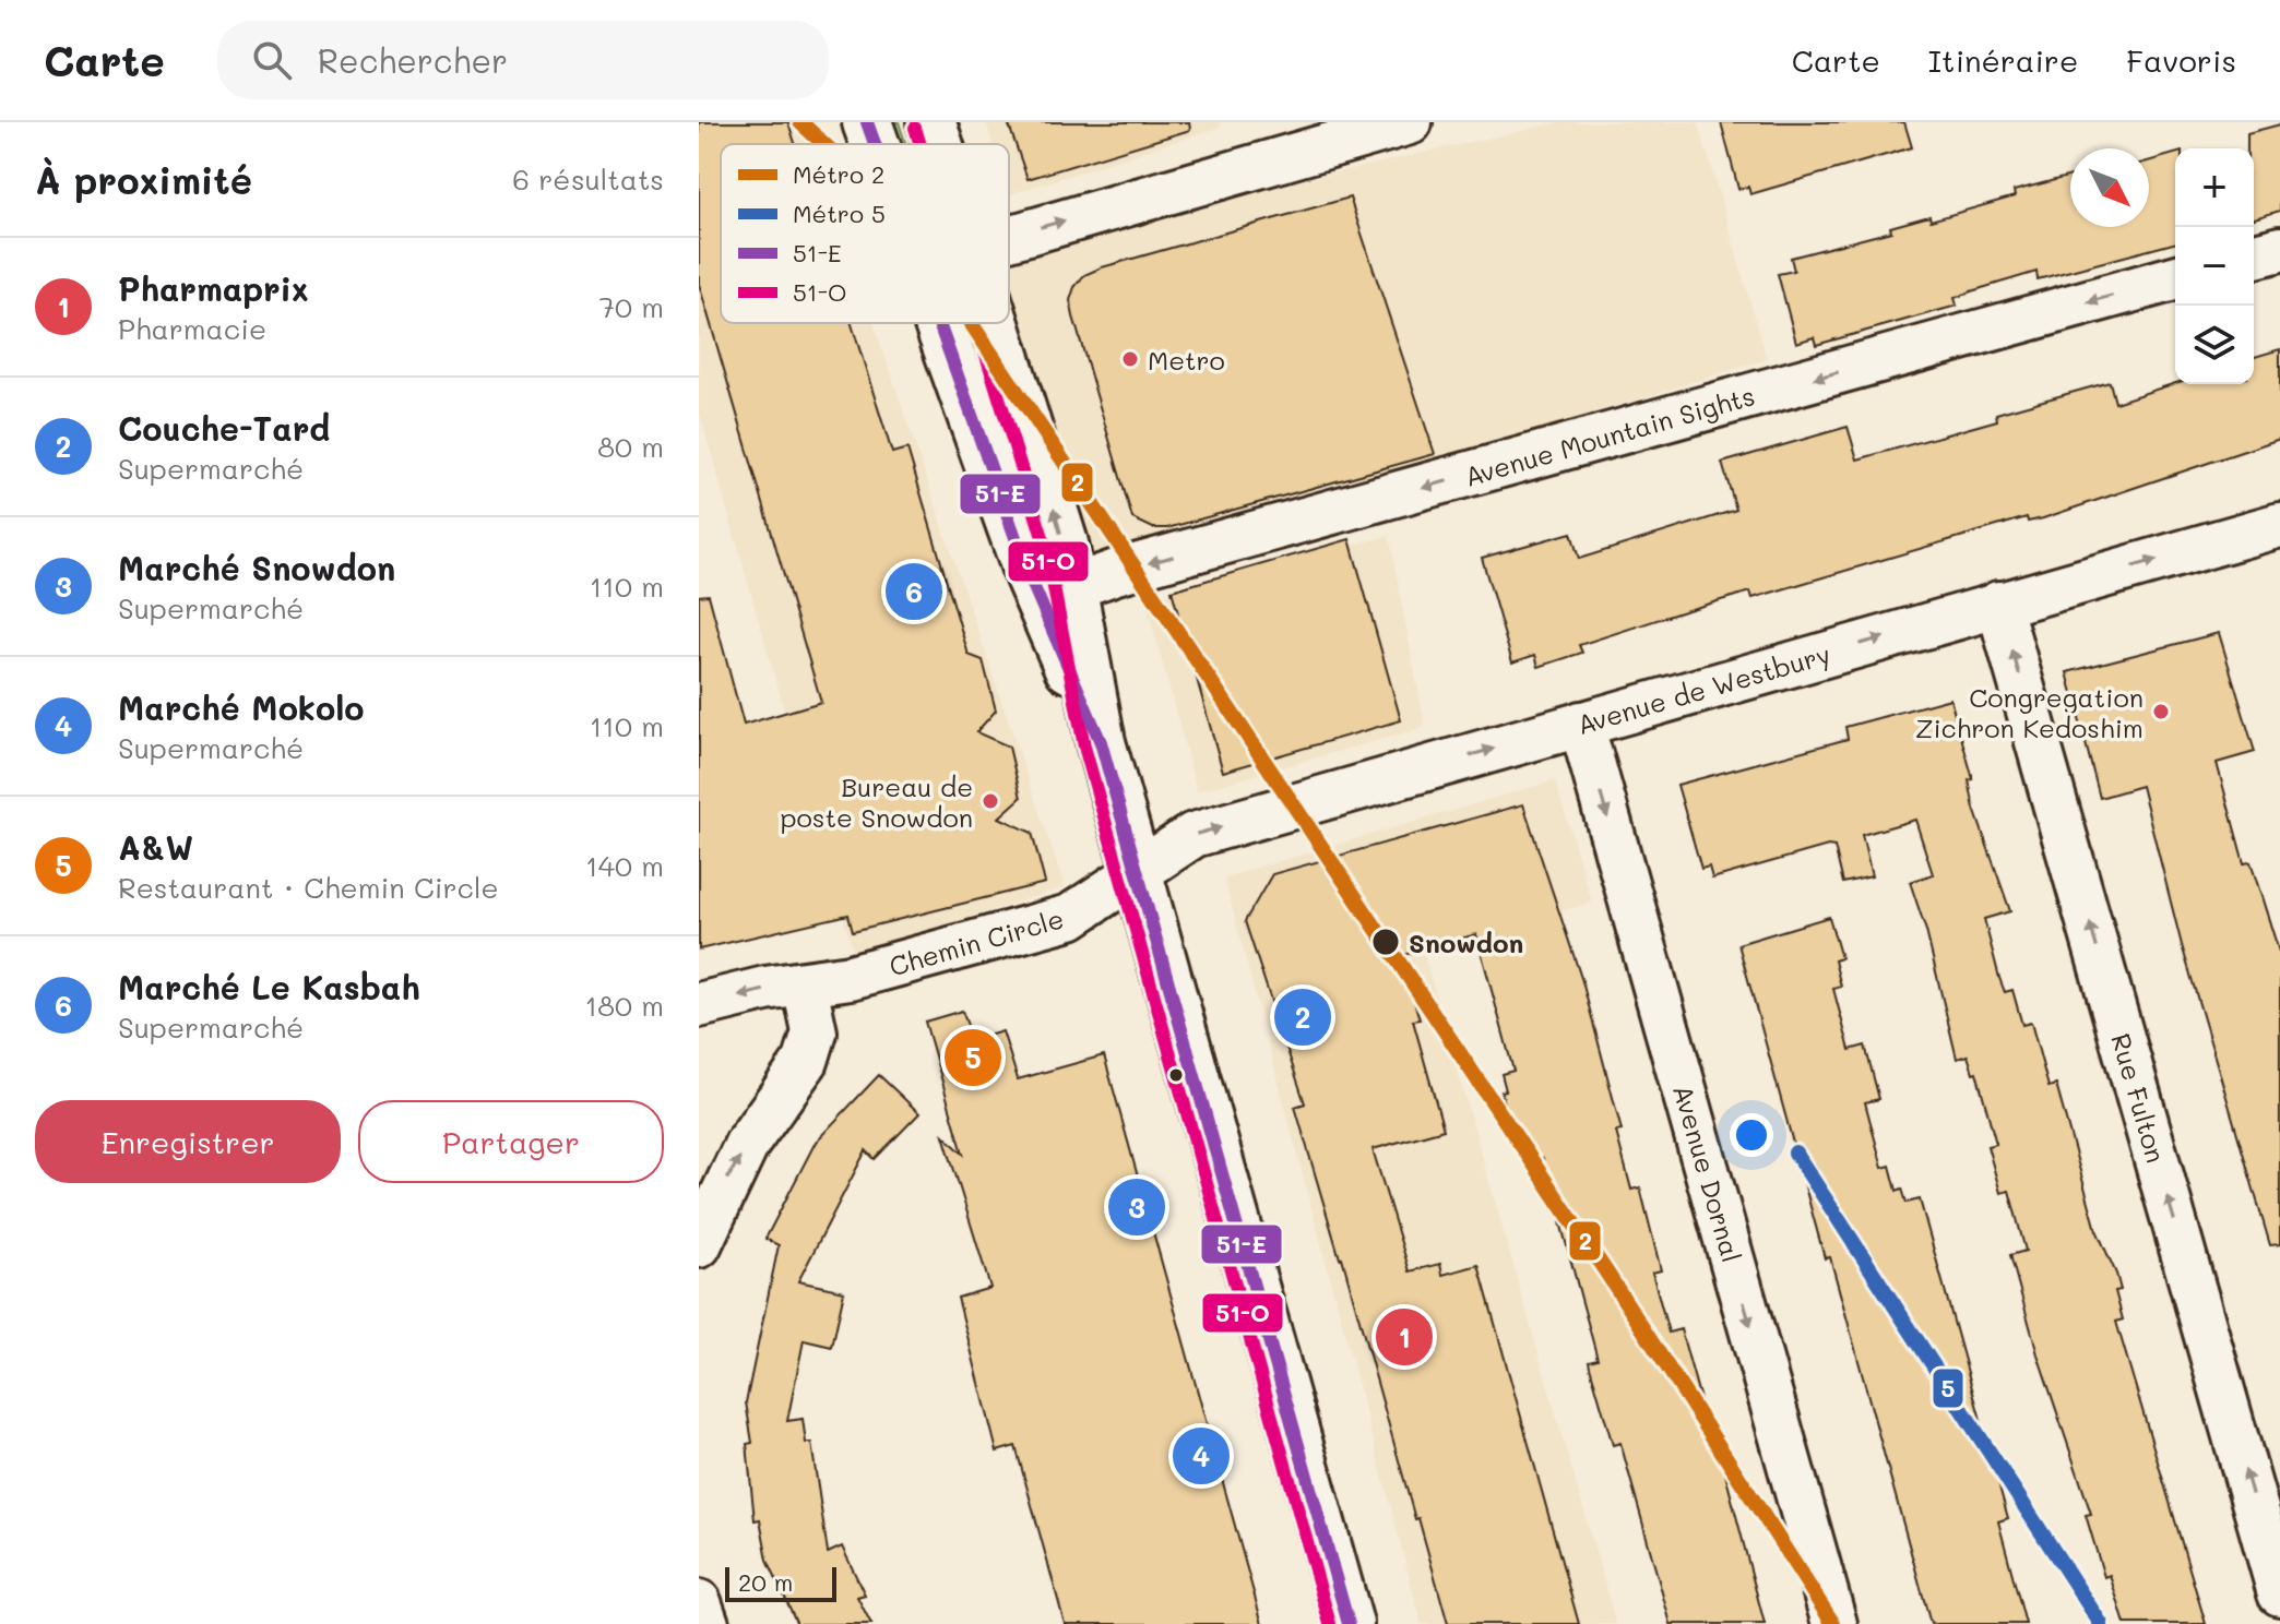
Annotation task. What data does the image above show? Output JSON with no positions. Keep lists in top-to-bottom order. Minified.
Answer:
{"streets":{"street":["Avenue Mountain Sights","Avenue de Westbury","Chemin Circle","Rue Fulton","Avenue Dornal"]},"crossings":[["Avenue de Westbury","Chemin Circle"],["Avenue de Westbury","Rue Fulton"],["Avenue de Westbury","Avenue Dornal"]],"one_way":["Avenue de Westbury","Rue Fulton","Avenue Dornal"],"places":["Metro","Congregation Zichron Kedoshim","Bureau de poste Snowdon","Snowdon"],"lines":["metro line 2","transit line 51-E","transit line 51-O","metro line 5"],"legend":["Métro 2","Métro 5","51-E","51-O"],"scale_bar":"20 m","north":"bottom right","page":{"header":"Carte","search":"Rechercher","nav":["Carte","Itinéraire","Favoris"],"heading":["À proximité","6 résultats"],"map_buttons":["+","−"],"list":[{"mark":"1","name":"Pharmaprix","note":"Pharmacie","value":"70 m"},{"mark":"2","name":"Couche-Tard","note":"Supermarché","value":"80 m"},{"mark":"3","name":"Marché Snowdon","note":"Supermarché","value":"110 m"},{"mark":"4","name":"Marché Mokolo","note":"Supermarché","value":"110 m"},{"mark":"5","name":"A&W","note":"Restaurant · Chemin Circle","value":"140 m"},{"mark":"6","name":"Marché Le Kasbah","note":"Supermarché","value":"180 m"}],"pins":["6","2","5","3","1","4"],"buttons":["Enregistrer","Partager"],"scale":"20 m"}}
